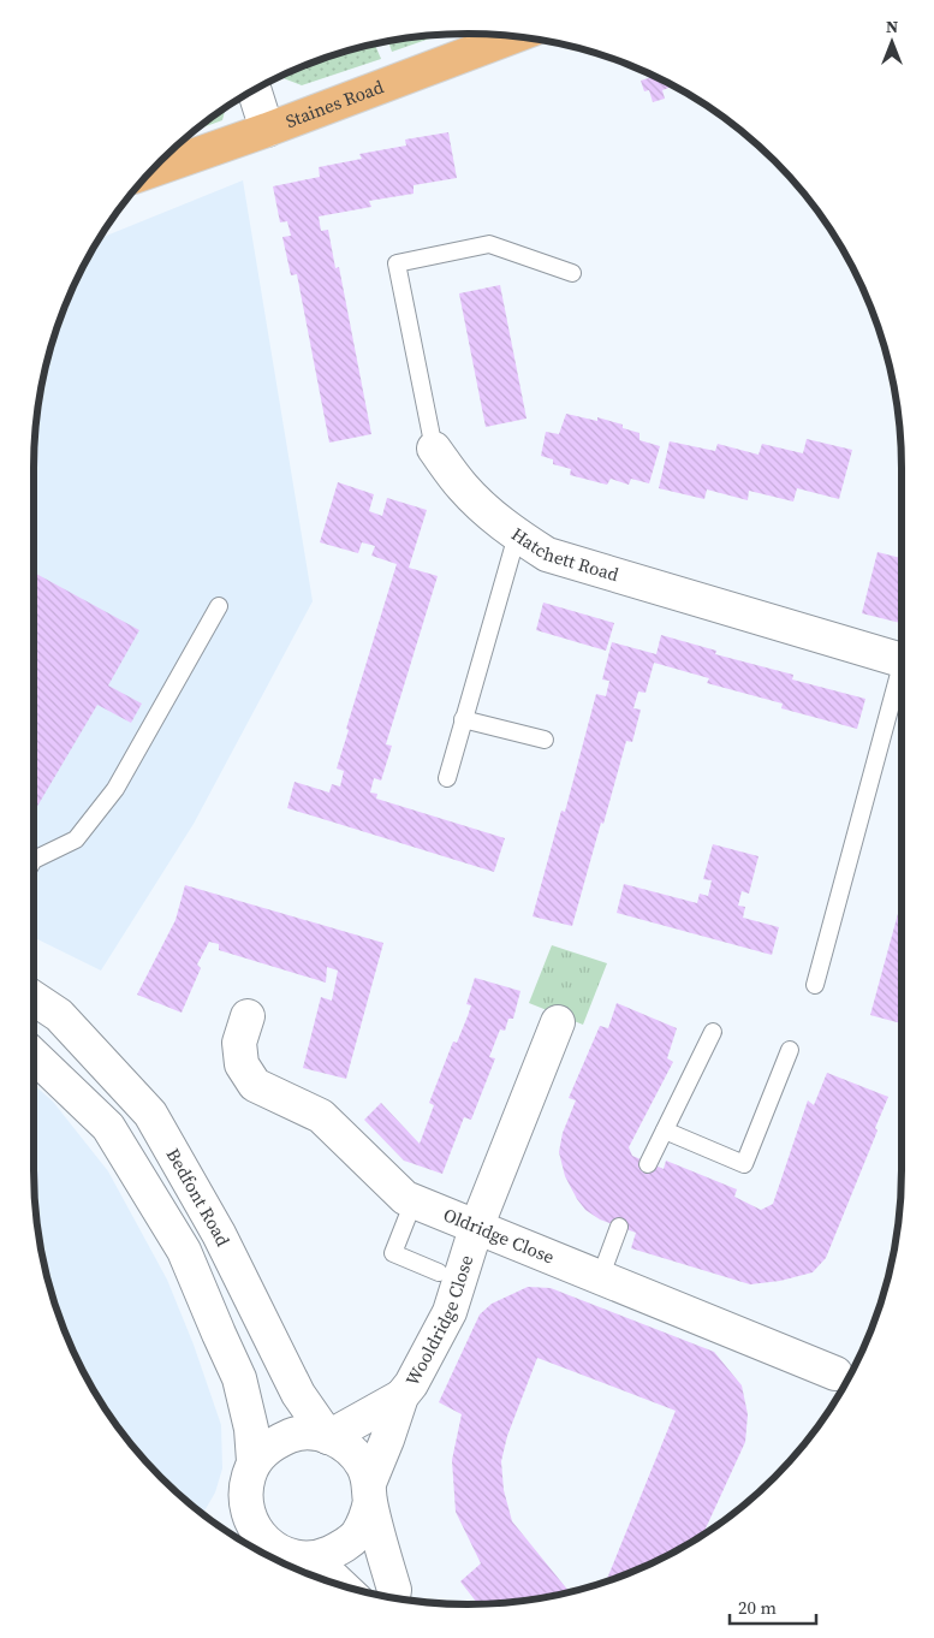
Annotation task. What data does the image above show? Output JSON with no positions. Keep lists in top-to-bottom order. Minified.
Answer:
{"streets":{"main road":["Staines Road"],"street":["Hatchett Road","Bedfont Road","Oldridge Close","Wooldridge Close"]},"crossings":[["Bedfont Road","Wooldridge Close"],["Oldridge Close","Wooldridge Close"]],"scale_bar":"20 m","north":"top"}
